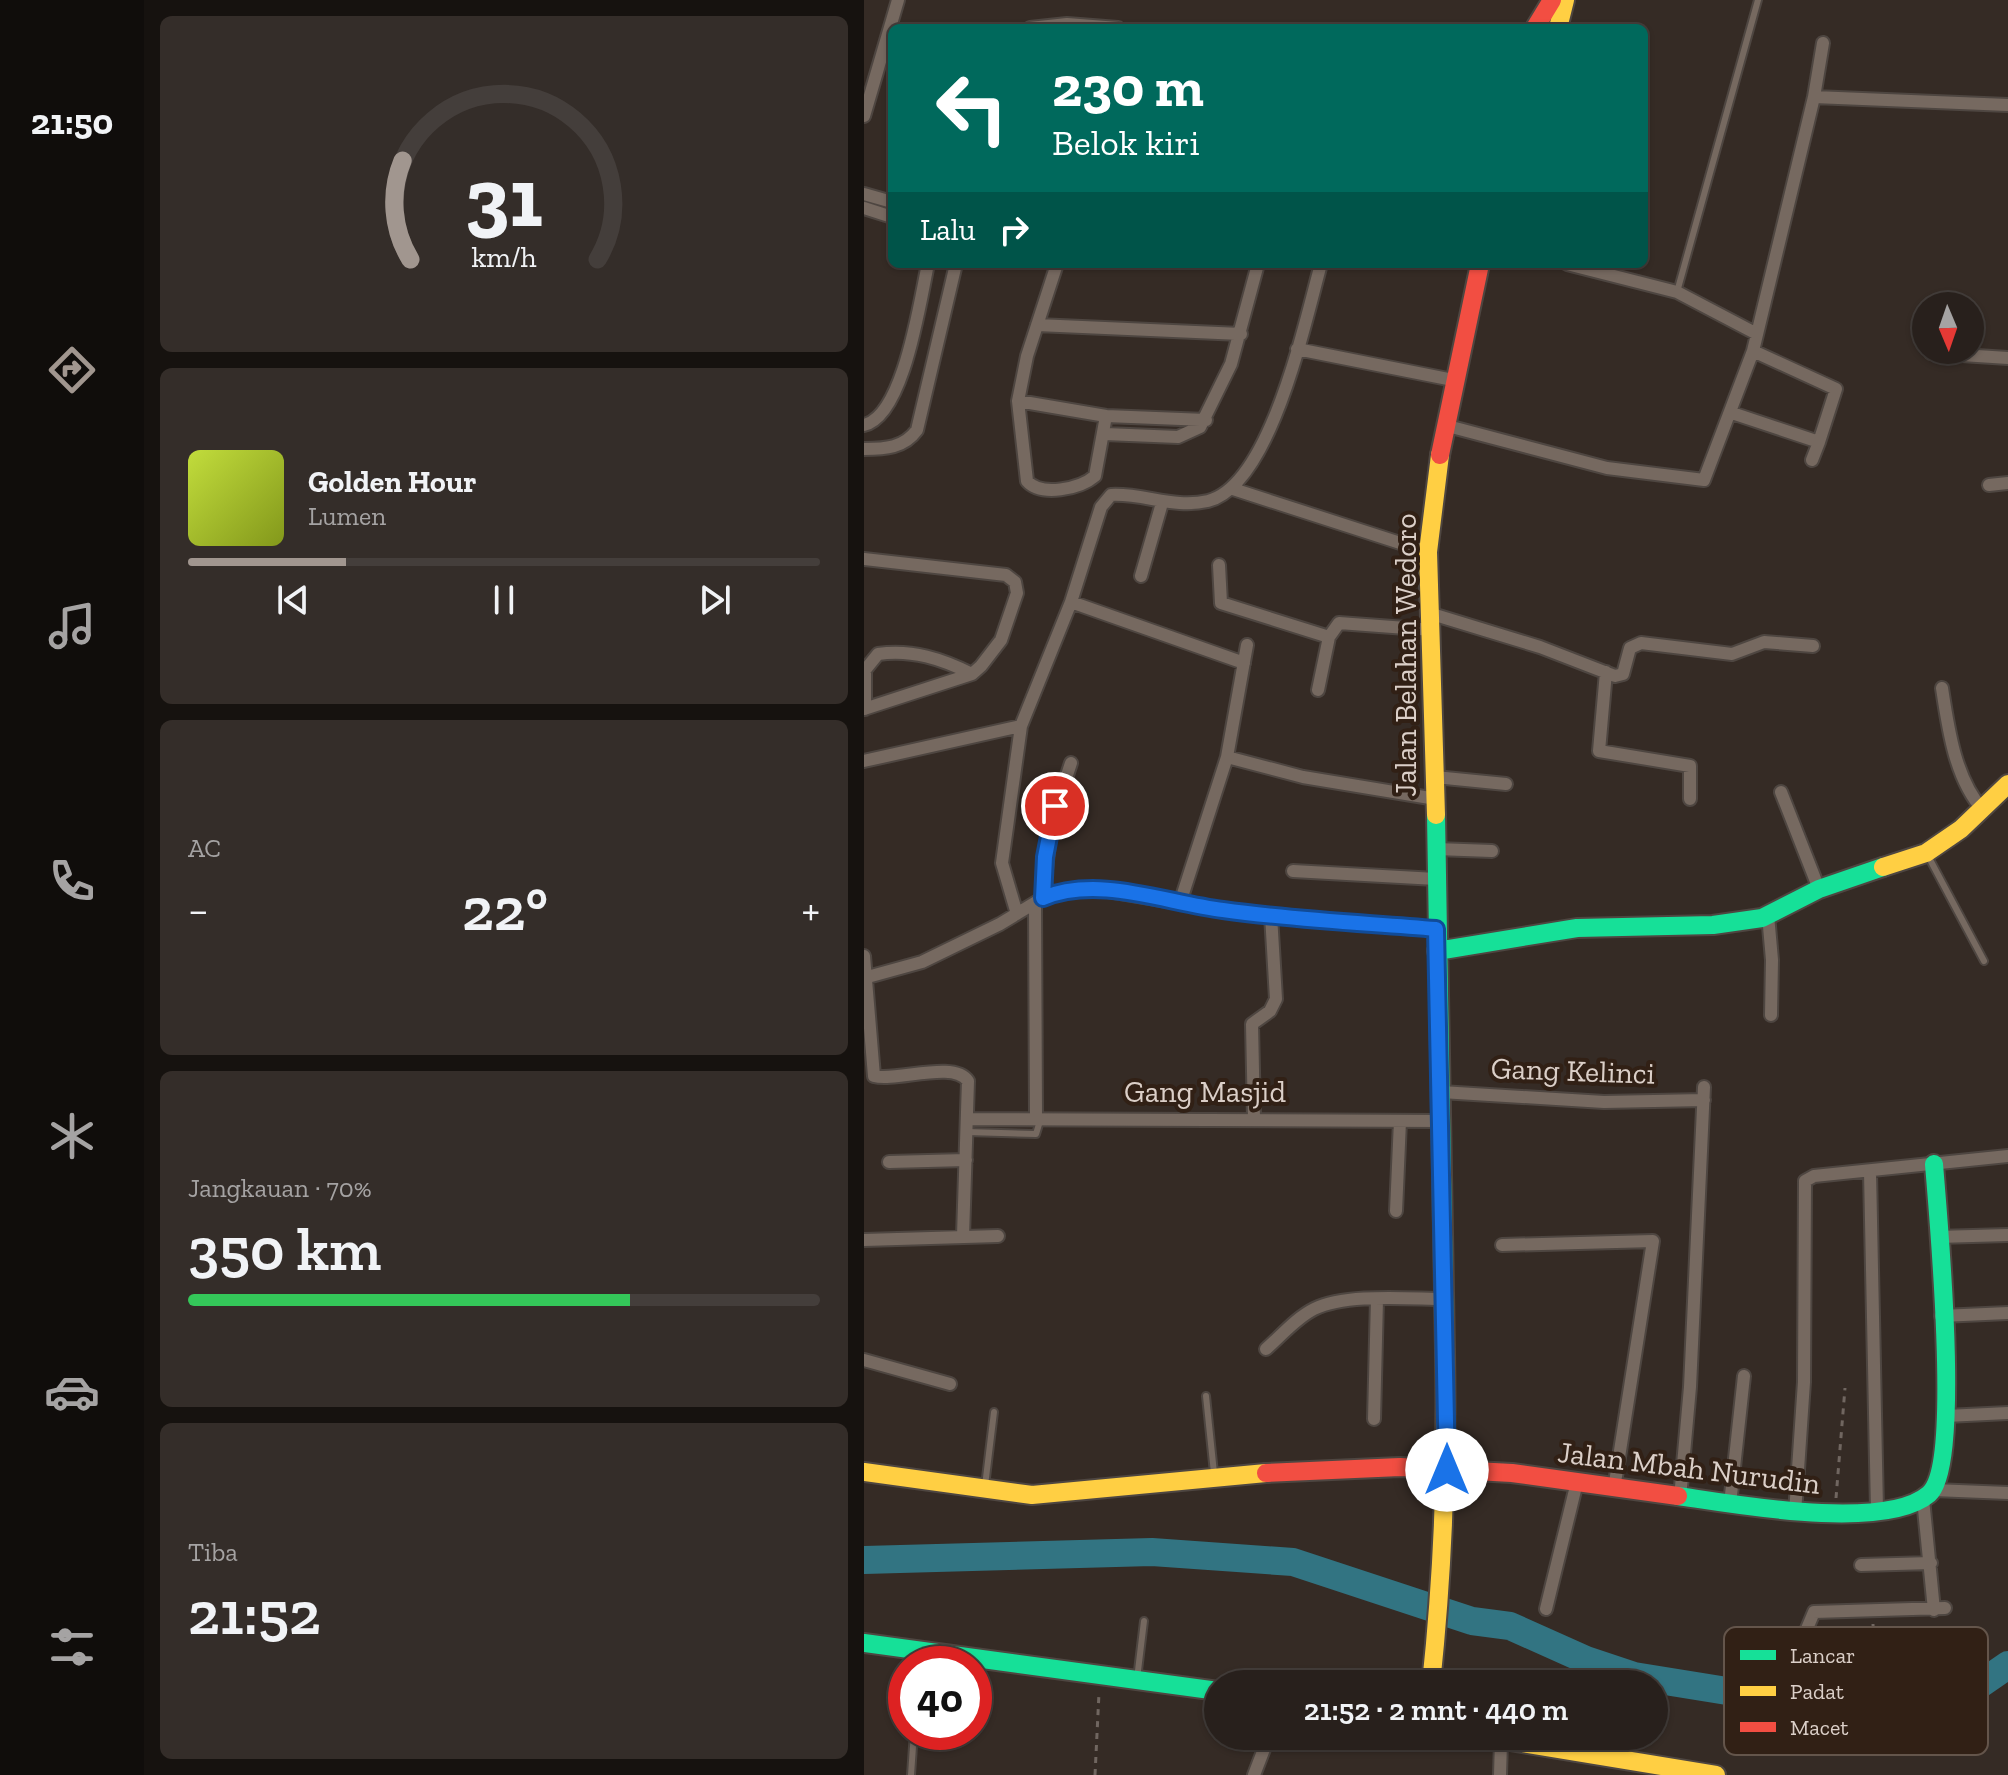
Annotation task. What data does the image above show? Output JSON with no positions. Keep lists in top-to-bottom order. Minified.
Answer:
{"streets":{"street":["Jalan Belahan Wedoro","Gang Kelinci","Gang Masjid","Jalan Mbah Nurudin"]},"crossings":[["Jalan Belahan Wedoro","Gang Kelinci"],["Jalan Belahan Wedoro","Gang Masjid"],["Jalan Belahan Wedoro","Jalan Mbah Nurudin"],["Gang Kelinci","Jalan Mbah Nurudin"]],"legend":["Lancar","Padat","Macet"],"north":"bottom","page":{"tabs":"21:50","turn":["230 m","Belok kiri"],"then":"Lalu","song":["Golden Hour","Lumen"],"tile":["AC",["Jangkauan · 70%","350 km"],["Tiba","21:52"]],"heat":["−","22°","+"],"limit":"40","trip":"21:52 · 2 mnt · 440 m","gauge":["31","km/h"]}}
